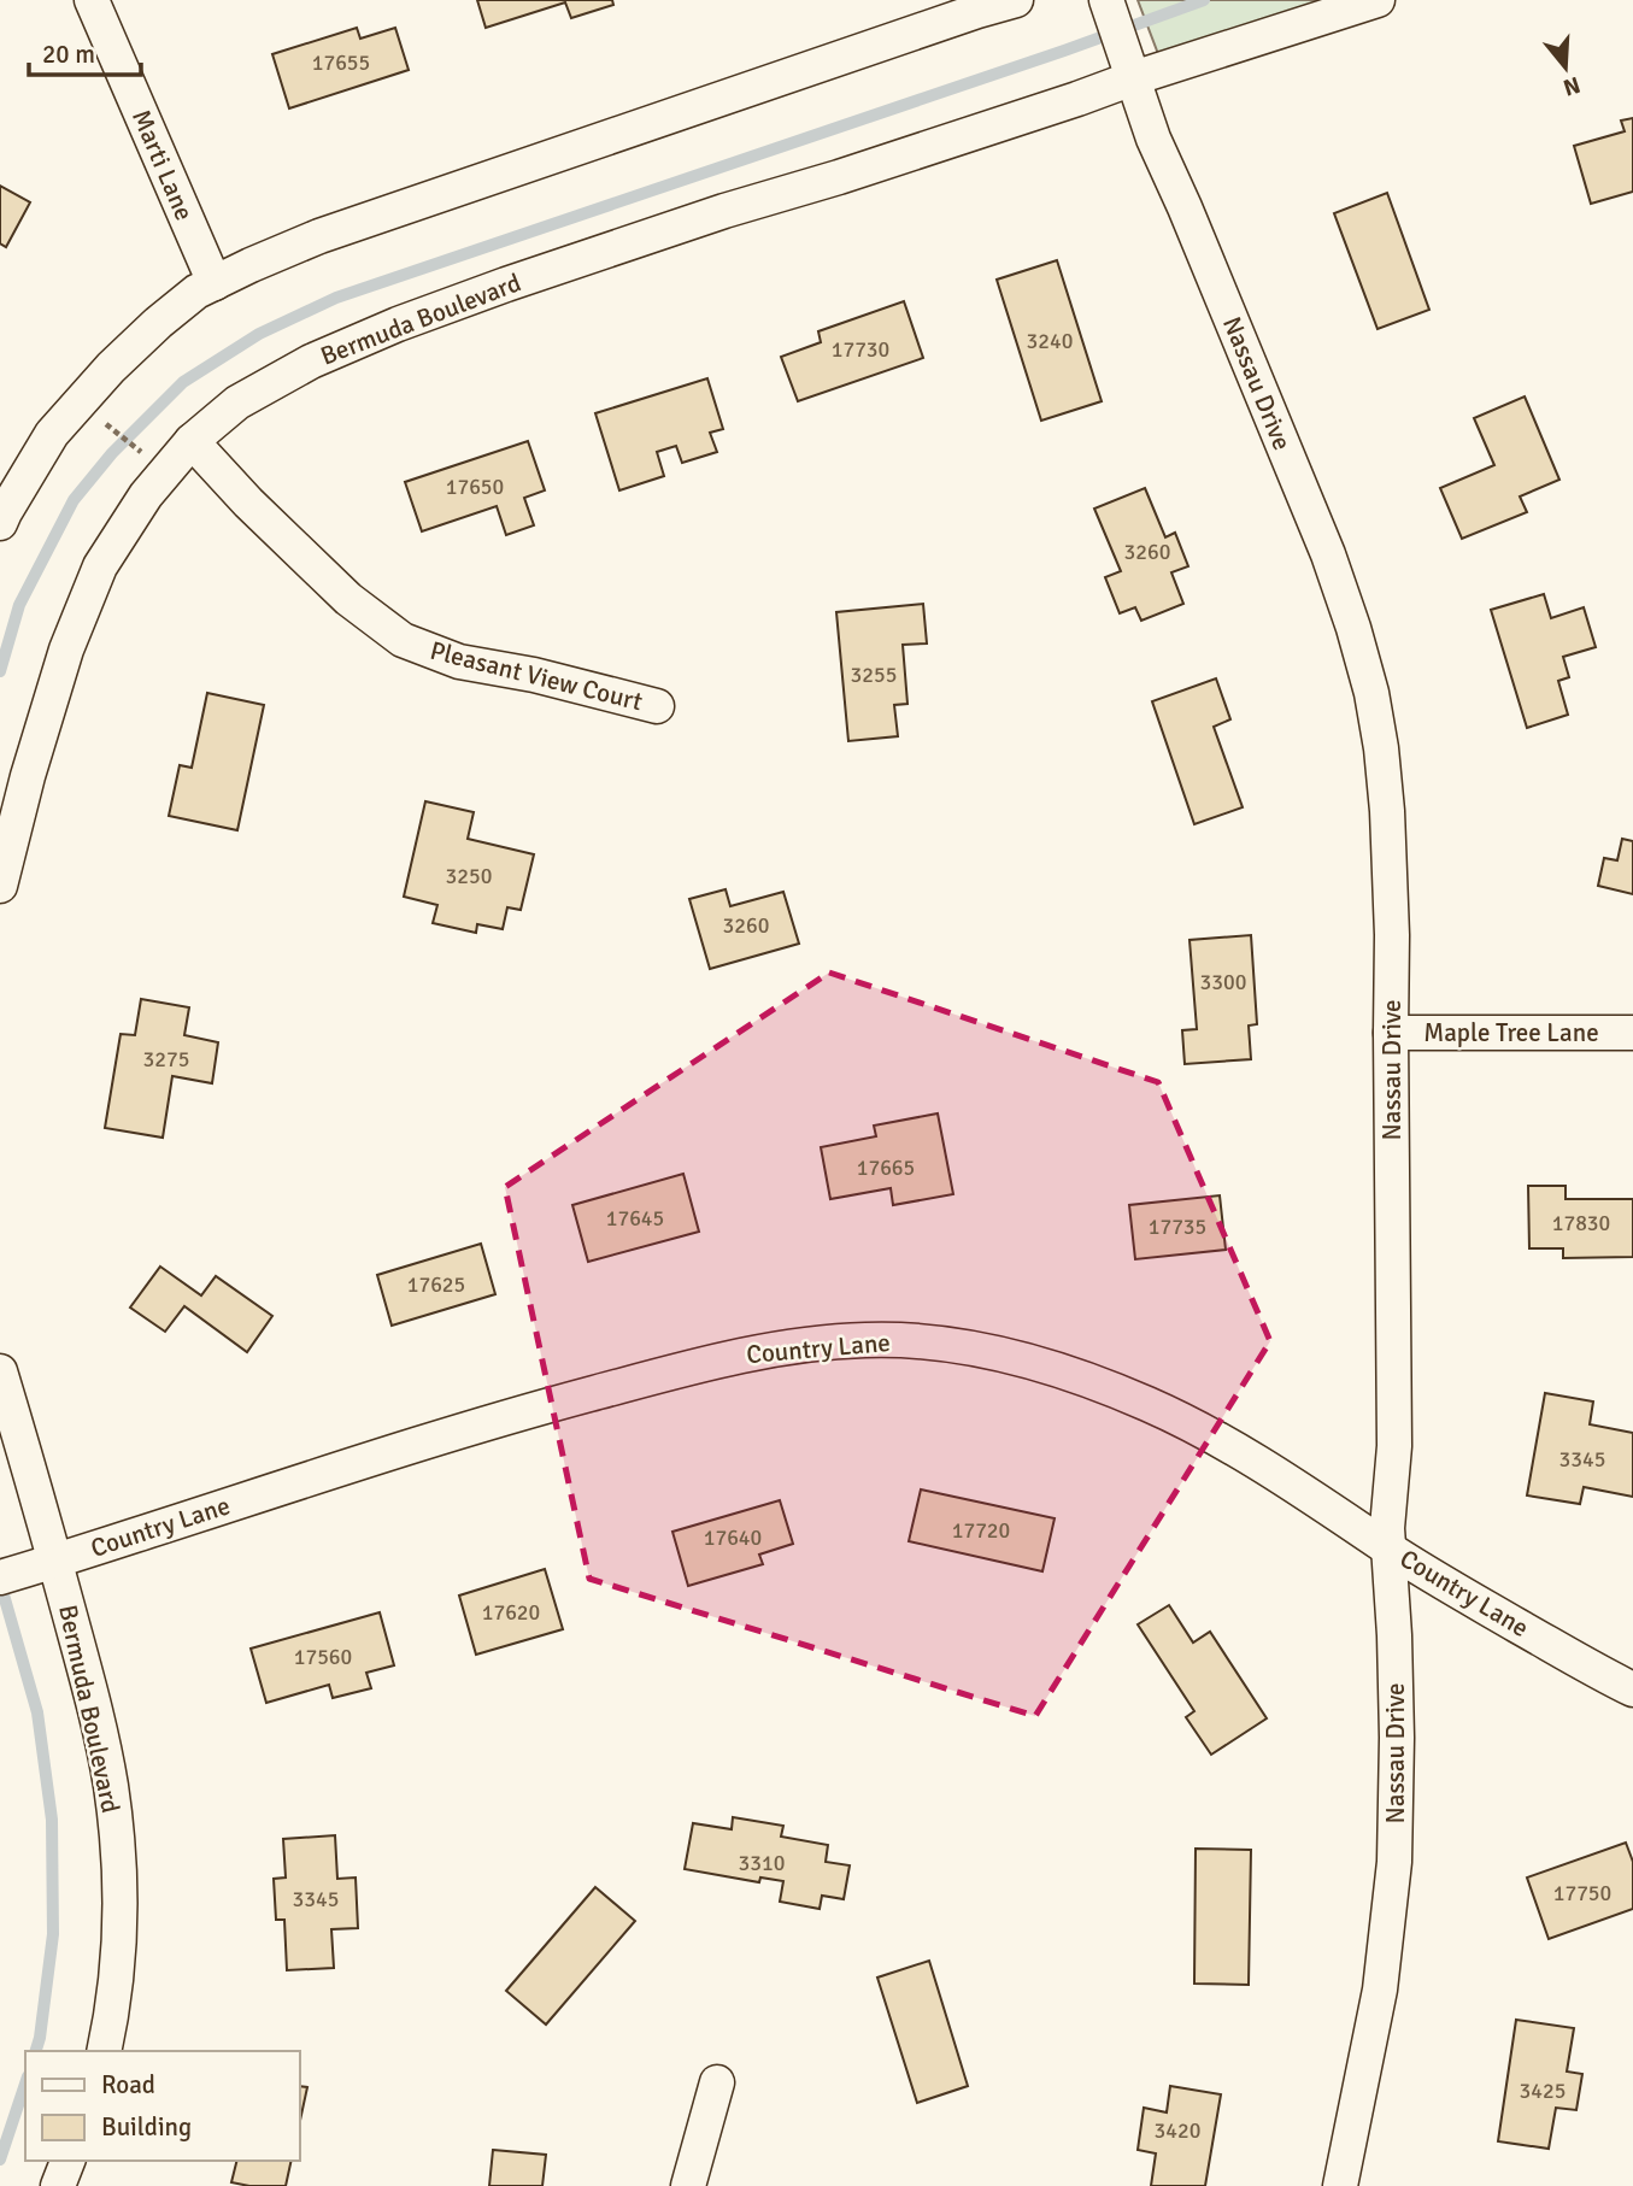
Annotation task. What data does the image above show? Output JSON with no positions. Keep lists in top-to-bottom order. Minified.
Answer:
{"streets":{"street":["Marti Lane","Bermuda Boulevard","Nassau Drive","Pleasant View Court","Maple Tree Lane","Country Lane"]},"crossings":[["Bermuda Boulevard","Nassau Drive"],["Bermuda Boulevard","Pleasant View Court"],["Bermuda Boulevard","Country Lane"],["Nassau Drive","Maple Tree Lane"],["Nassau Drive","Country Lane"]],"house_numbers":["17655","3240","17730","17650","3260","3255","3250","3260","3300","3275","17665","17645","17830","17735","17625","3345","17720","17640","17620","17560","3310","17750","3345","3425","3420"],"legend":["Road","Building"],"scale_bar":"20 m","north":"bottom"}
